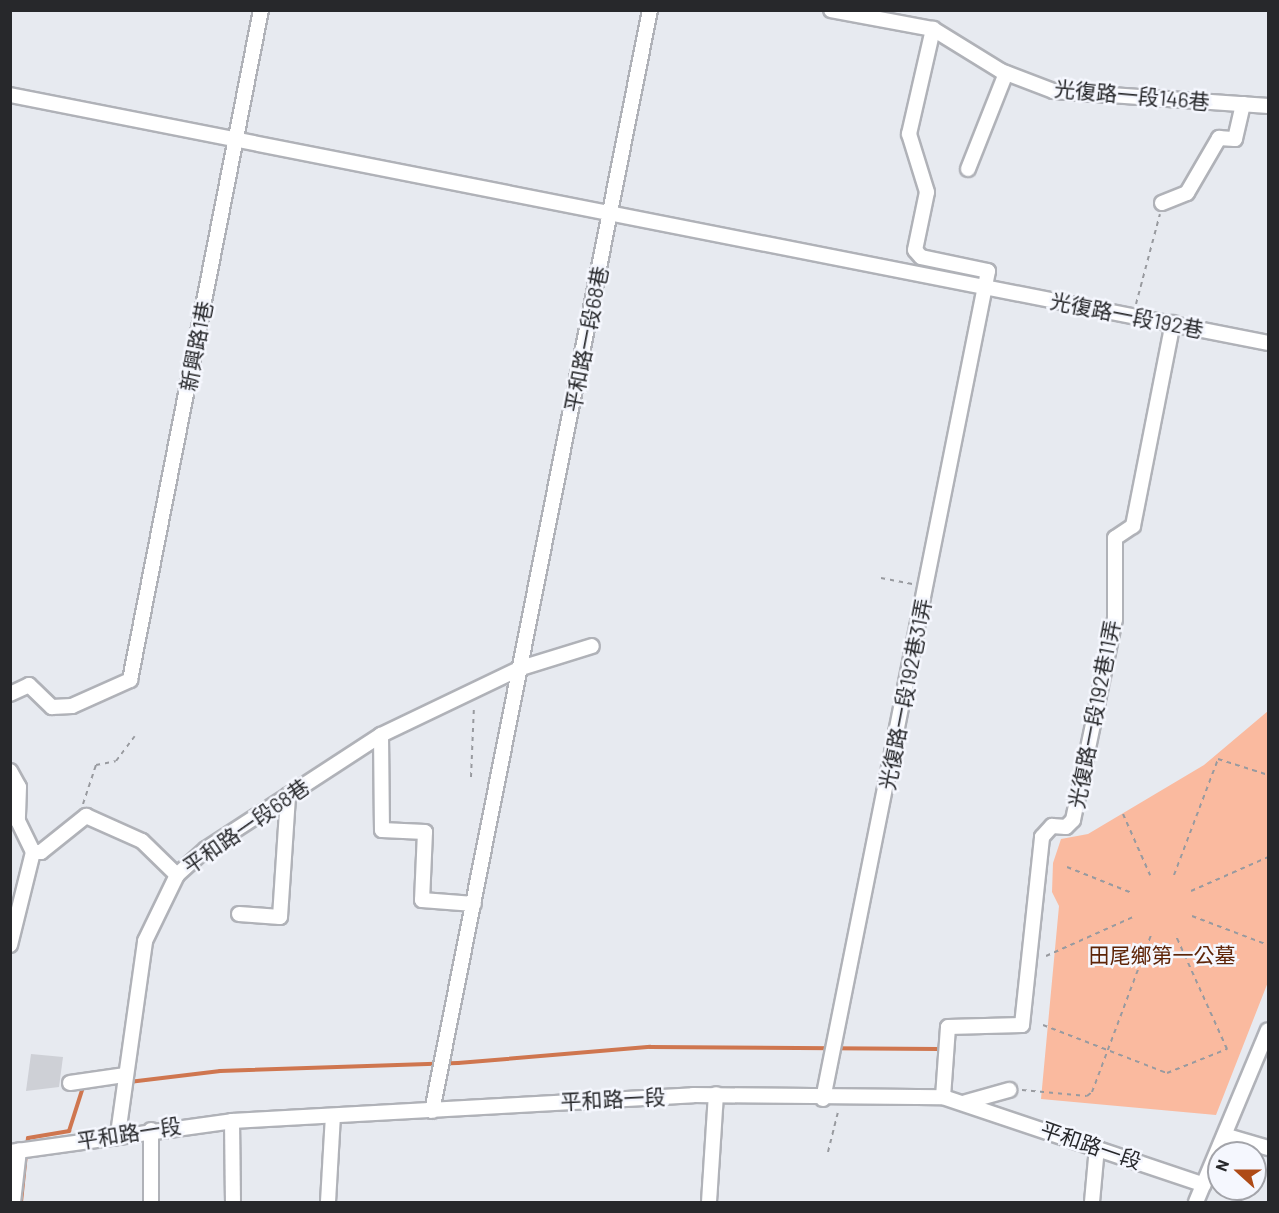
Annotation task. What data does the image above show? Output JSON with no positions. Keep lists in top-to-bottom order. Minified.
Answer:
{"streets":{"street":["光復路一段146巷","光復路一段192巷","平和路一段68巷","新興路1巷","光復路一段192巷31弄","光復路一段192巷11弄","平和路一段"]},"crossings":[["光復路一段192巷","平和路一段68巷"],["光復路一段192巷","新興路1巷"],["光復路一段192巷","光復路一段192巷31弄"],["光復路一段192巷","光復路一段192巷11弄"],["平和路一段68巷","平和路一段"],["光復路一段192巷31弄","平和路一段"],["光復路一段192巷11弄","平和路一段"]],"parks":["田尾鄉第一公墓"],"north":"left"}
